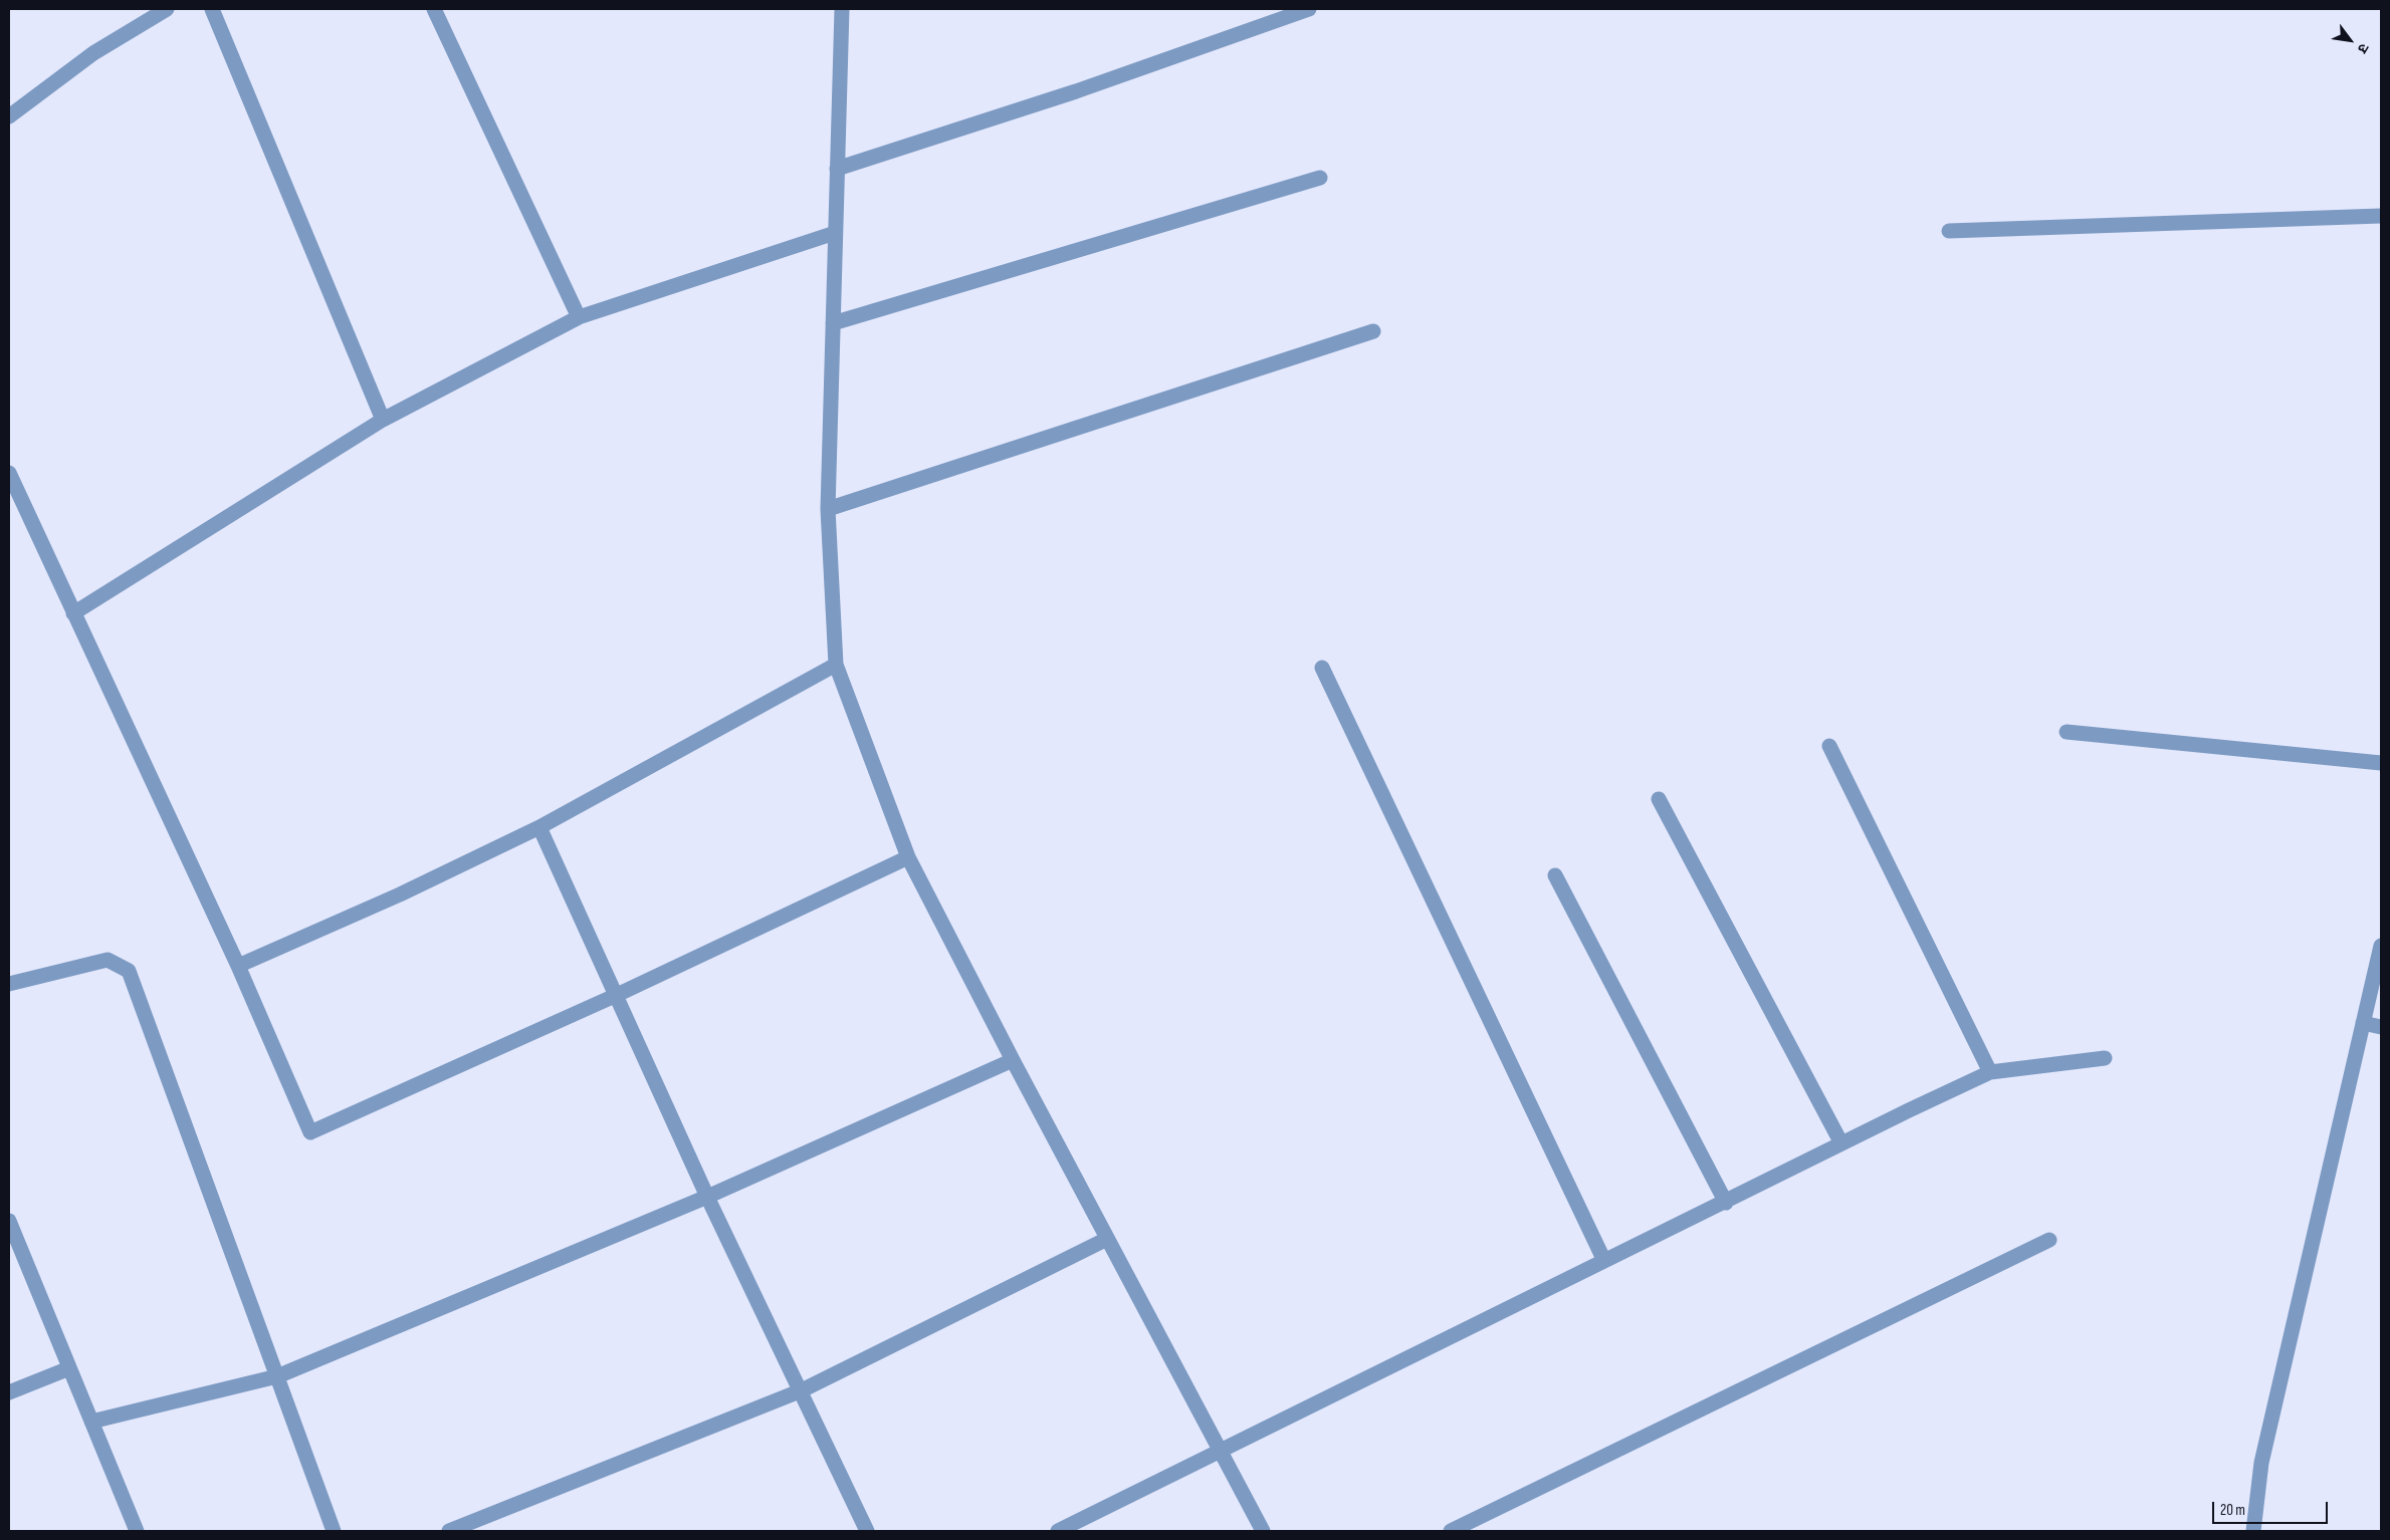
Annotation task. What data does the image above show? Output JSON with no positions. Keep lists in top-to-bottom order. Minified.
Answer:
{"scale_bar":"20 m","north":"bottom right"}
